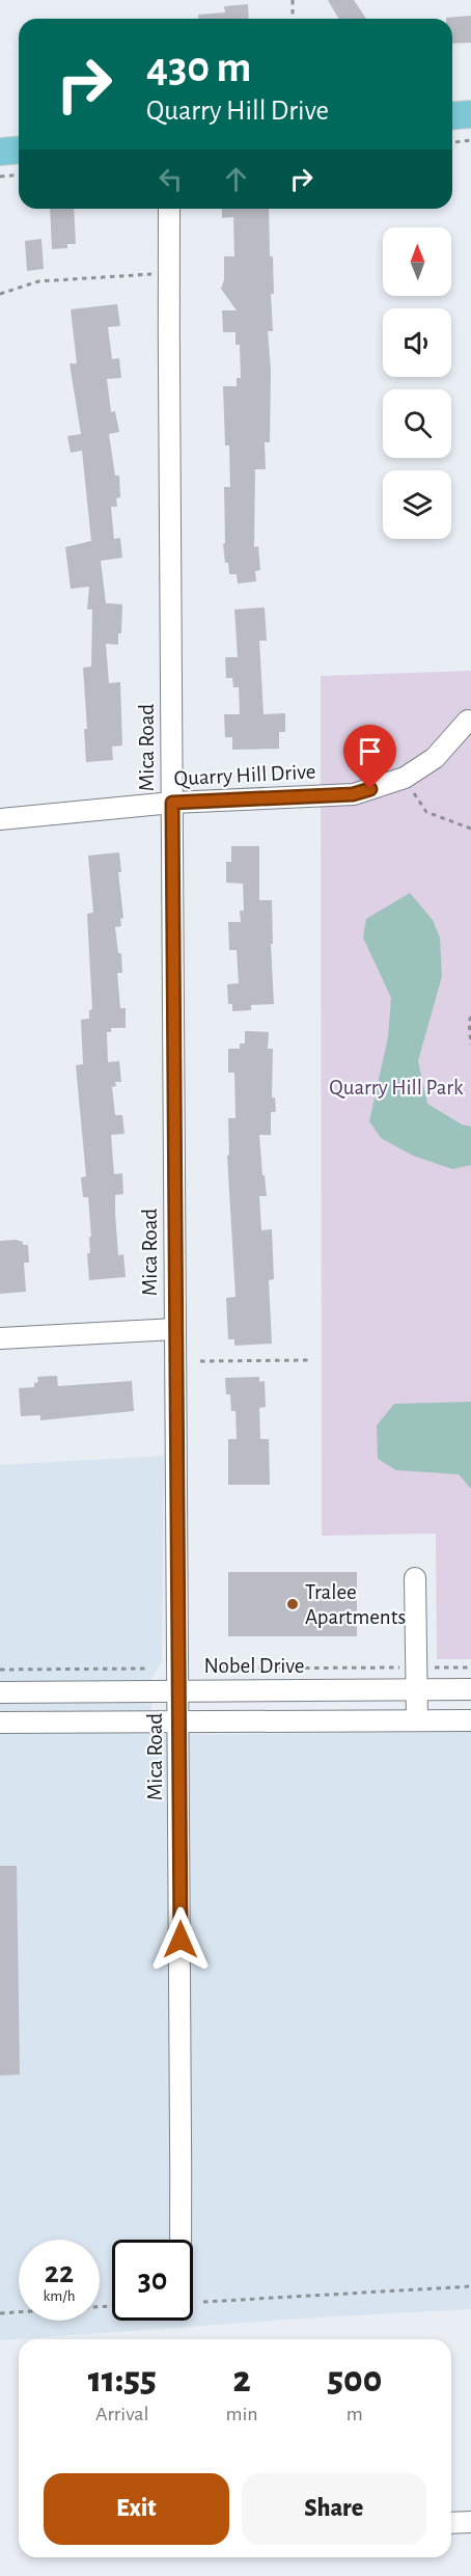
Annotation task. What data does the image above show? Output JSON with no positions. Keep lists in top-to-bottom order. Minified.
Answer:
{"streets":{"street":["Mica Road","Quarry Hill Drive","Nobel Drive"]},"crossings":[["Mica Road","Quarry Hill Drive"],["Mica Road","Nobel Drive"]],"parks":["Quarry Hill Park"],"places":["Tralee Apartments"],"north":"top","page":{"turn":["430 m","Quarry Hill Drive"],"speed":"22 km/h","limit":"30","eta":["11:55","Arrival","2","min","500","m"],"buttons":["Exit","Share"]}}
